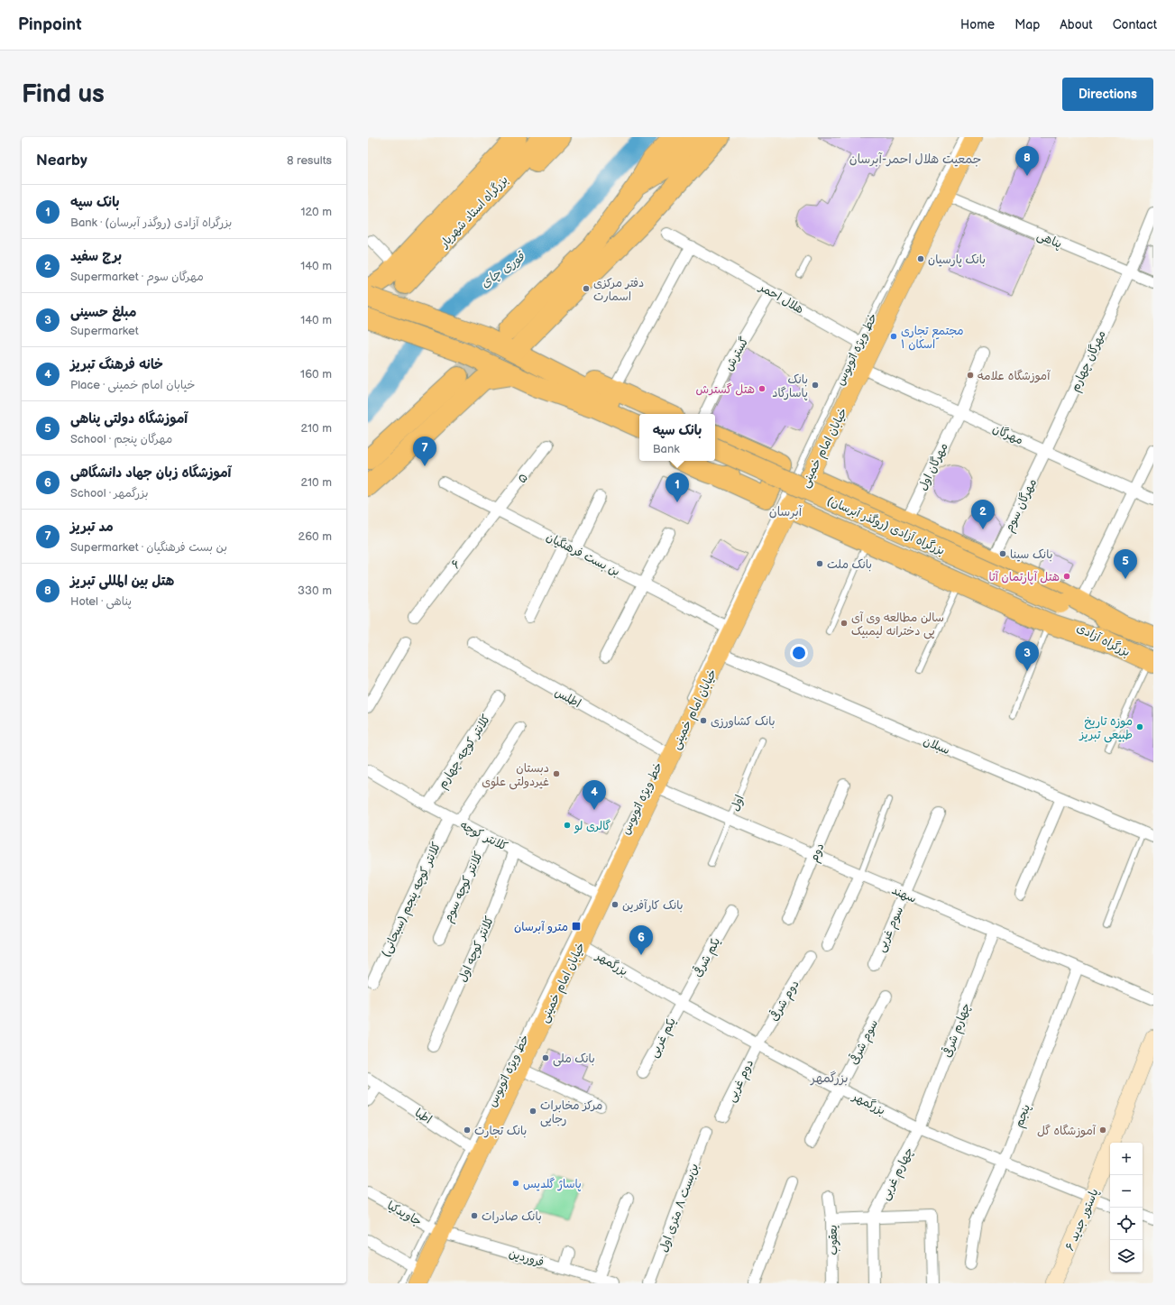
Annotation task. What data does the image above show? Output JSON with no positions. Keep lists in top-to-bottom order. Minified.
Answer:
{"streets":{"highway":["بزرگراه استاد شهریار","بزرگراه آزادی (روگذر آبرسان)","بزرگراه آزادی"],"main road":["خیابان امام خمینی","پاستور جدید ۶"],"street":["پناهی","هلال احمر","گسترش","مهرگان چهارم","مهرگان","مهرگان اول","۵","مهرگان سوم","بن بست فرهنگیان","۶","اطلس","سبلان","کلانتر کوچه چهارم","کلانتر کوچه","دوم","کلانتر کوچه سوم","سهند","کلانتر کوچه پنجم (سبحانی)","سوم غربی","کلانتر کوچه اول","یکم شرقی","بزرگمهر","دوم شرقی","چهارم شرقی","یکم غربی","سوم شرقی","دوم غربی","اطبا","پنجم","چهارم غربی","بن‌بست ۸ متری اول","جاویدکیا","یعقوب","فروردین"],"lane":["خط ویژه اتوبوس","اول"]},"crossings":[["پناهی","مهرگان چهارم"],["پناهی","خیابان امام خمینی"],["هلال احمر","خط ویژه اتوبوس"],["هلال احمر","گسترش"],["هلال احمر","خیابان امام خمینی"],["خط ویژه اتوبوس","خیابان امام خمینی"],["خط ویژه اتوبوس","بن بست فرهنگیان"],["خط ویژه اتوبوس","کلانتر کوچه"],["خط ویژه اتوبوس","اطبا"],["مهرگان چهارم","مهرگان"],["مهرگان چهارم","مهرگان سوم"],["مهرگان","خیابان امام خمینی"],["مهرگان","مهرگان اول"],["مهرگان","مهرگان سوم"],["خیابان امام خمینی","بن بست فرهنگیان"],["خیابان امام خمینی","اطلس"],["خیابان امام خمینی","سبلان"],["خیابان امام خمینی","کلانتر کوچه"],["خیابان امام خمینی","سهند"],["خیابان امام خمینی","بزرگمهر"],["خیابان امام خمینی","اطبا"],["خیابان امام خمینی","جاویدکیا"],["خیابان امام خمینی","فروردین"],["۵","بن بست فرهنگیان"],["۵","۶"],["بزرگراه آزادی (روگذر آبرسان)","بزرگراه آزادی"],["بن بست فرهنگیان","۶"],["کلانتر کوچه چهارم","کلانتر کوچه"],["اول","سهند"],["کلانتر کوچه","کلانتر کوچه سوم"],["کلانتر کوچه","کلانتر کوچه پنجم (سبحانی)"],["کلانتر کوچه","کلانتر کوچه اول"],["دوم","سهند"],["سهند","سوم غربی"],["سهند","چهارم شرقی"],["سهند","پنجم"],["یکم شرقی","بزرگمهر"],["یکم شرقی","یکم غربی"],["بزرگمهر","دوم شرقی"],["بزرگمهر","چهارم شرقی"],["بزرگمهر","یکم غربی"],["بزرگمهر","سوم شرقی"],["بزرگمهر","دوم غربی"],["بزرگمهر","پنجم"],["بزرگمهر","چهارم غربی"],["بزرگمهر","پاستور جدید ۶"],["دوم شرقی","دوم غربی"],["چهارم شرقی","چهارم غربی"],["جاویدکیا","فروردین"]],"districts":["جمعیت هلال احمر-آبرسان","آبرسان","بزرگمهر"],"water":["قوری چای"],"places":{"other":["بانک پارسیان","دفتر مرکزی اسمارت","مجتمع تجاری اسکان ۱","آموزشگاه علامه","بانک پاسارگاد","هتل گسترش","بانک سینا","بانک ملت","هتل آپارتمان آتا","سالن مطالعه وی آی پی دخترانه لیمبیک","بانک کشاورزی","موزه تاریخ طبیعی تبریز","دبستان غیردولتی علوی","گالری لو","بانک کارآفرین","بانک ملی","مرکز مخابرات رجایی","بانک تجارت","آموزشگاه گل","پاساژ گلدیس","بانک صادرات"],"transit":["مترو آبرسان"]},"page":{"header":"Pinpoint","nav":["Home","Map","About","Contact"],"buttons":"Directions","title":"Find us","heading":["Nearby","8 results"],"pins":["8","7","1","2","5","3","4","6"],"list":[{"mark":"1","name":"بانک سپه","note":"Bank · بزرگراه آزادی (روگذر آبرسان)","value":"120 m"},{"mark":"2","name":"برج سفید","note":"Supermarket · مهرگان سوم","value":"140 m"},{"mark":"3","name":"مبلغ حسینی","note":"Supermarket","value":"140 m"},{"mark":"4","name":"خانه فرهنگ تبریز","note":"Place · خیابان امام خمینی","value":"160 m"},{"mark":"5","name":"آموزشگاه دولتی پناهی","note":"School · مهرگان پنجم","value":"210 m"},{"mark":"6","name":"آموزشگاه زبان جهاد دانشگاهی","note":"School · بزرگمهر","value":"210 m"},{"mark":"7","name":"مد تبریز","note":"Supermarket · بن بست فرهنگیان","value":"260 m"},{"mark":"8","name":"هتل بین المللی تبریز","note":"Hotel · پناهی","value":"330 m"}],"popup":["بانک سپه","Bank"],"map_buttons":["+","−"]}}
